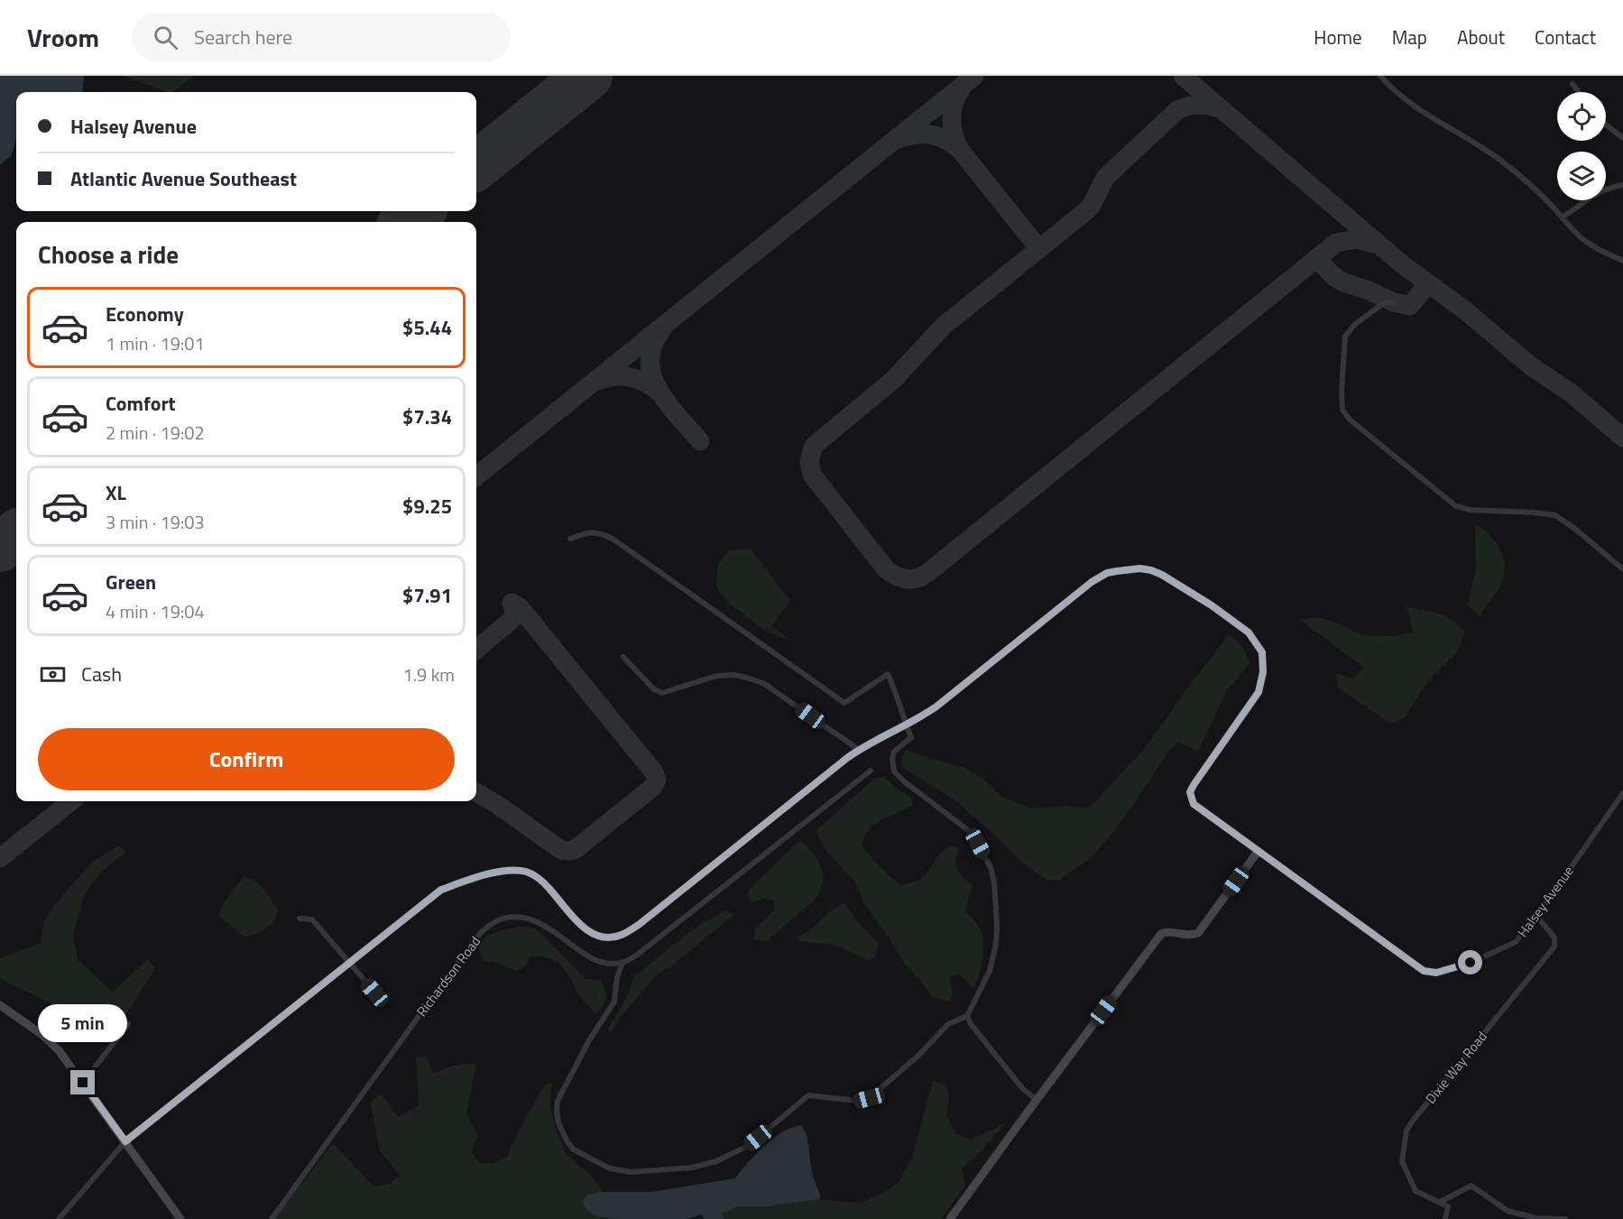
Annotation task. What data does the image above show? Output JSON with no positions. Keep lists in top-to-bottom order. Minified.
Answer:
{"streets":{"street":["Halsey Avenue","Richardson Road","Dixie Way Road"]},"crossings":[["Halsey Avenue","Dixie Way Road"]],"page":{"header":"Vroom","search":"Search here","nav":["Home","Map","About","Contact"],"banner":["Halsey Avenue","Atlantic Avenue Southeast"],"heading":"Choose a ride","list":[{"name":"Economy","note":"1 min · 19:01","value":"$5.44"},{"name":"Comfort","note":"2 min · 19:02","value":"$7.34"},{"name":"XL","note":"3 min · 19:03","value":"$9.25"},{"name":"Green","note":"4 min · 19:04","value":"$7.91"}],"pay":["Cash","1.9 km"],"buttons":"Confirm","bubble":"5 min"}}
